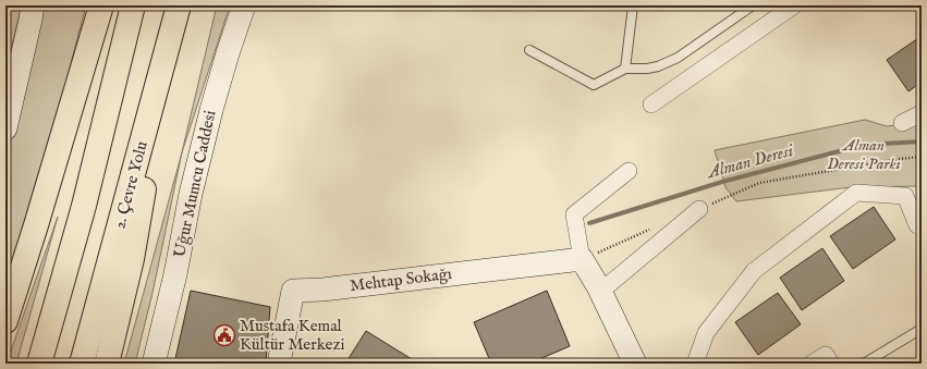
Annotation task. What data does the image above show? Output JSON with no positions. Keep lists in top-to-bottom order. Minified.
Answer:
{"streets":{"highway":["2. Çevre Yolu"],"main road":["Uğur Mumcu Caddesi","Mehtap Sokağı"]},"water":["Alman Deresi"],"parks":["Alman Deresi Parkı"],"places":{"public building":["Mustafa Kemal Kültür Merkezi"]}}
